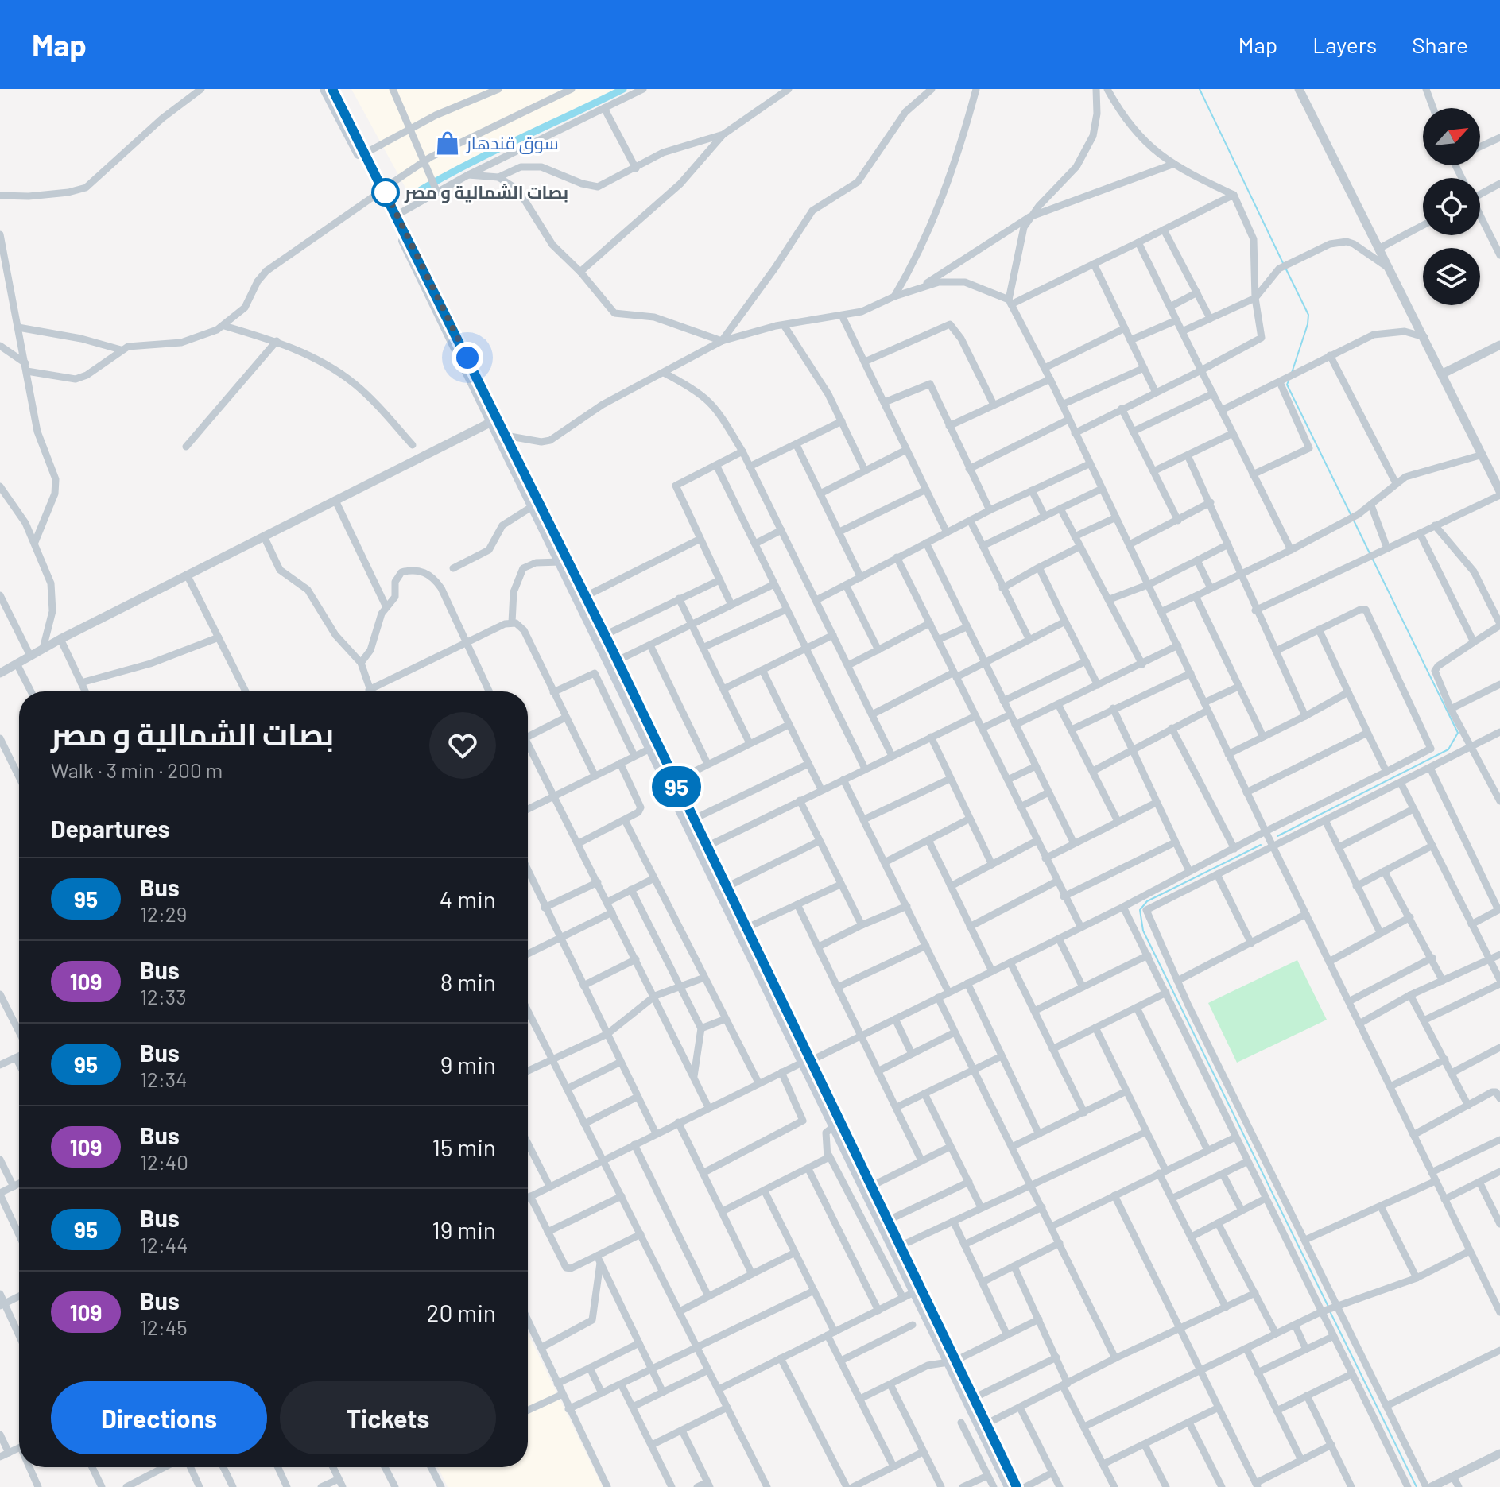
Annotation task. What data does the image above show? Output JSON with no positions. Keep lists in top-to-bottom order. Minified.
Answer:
{"places":{"shop":["سوق قندهار"],"other":["بصات الشمالية و مصر"]},"lines":["bus line 95"],"north":"top right","page":{"header":"Map","nav":["Map","Layers","Share"],"on_map":"95","heading":[["بصات الشمالية و مصر","Walk · 3 min · 200 m"],"Departures"],"list":[{"mark":"95","name":"Bus","note":"12:29","value":"4 min"},{"mark":"109","name":"Bus","note":"12:33","value":"8 min"},{"mark":"95","name":"Bus","note":"12:34","value":"9 min"},{"mark":"109","name":"Bus","note":"12:40","value":"15 min"},{"mark":"95","name":"Bus","note":"12:44","value":"19 min"},{"mark":"109","name":"Bus","note":"12:45","value":"20 min"}],"buttons":["Directions","Tickets"]}}
